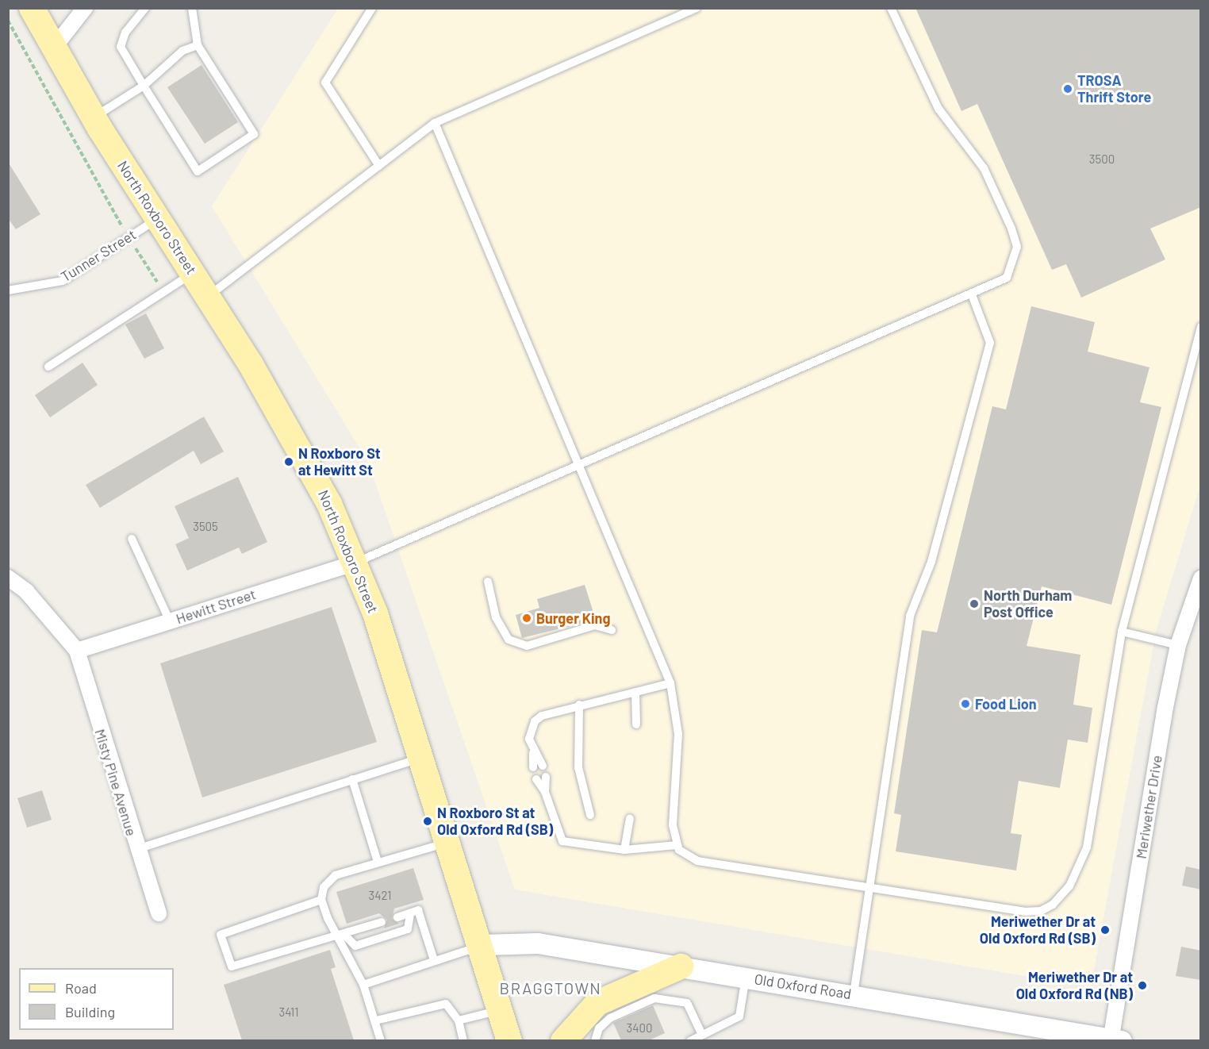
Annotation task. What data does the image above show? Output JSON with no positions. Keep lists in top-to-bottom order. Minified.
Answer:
{"streets":{"main road":["North Roxboro Street"],"street":["Hewitt Street","Misty Pine Avenue","Meriwether Drive","Old Oxford Road"],"lane":["Tunner Street"]},"crossings":[["North Roxboro Street","Tunner Street"],["North Roxboro Street","Hewitt Street"],["North Roxboro Street","Old Oxford Road"],["Hewitt Street","Misty Pine Avenue"],["Meriwether Drive","Old Oxford Road"]],"districts":["BRAGGTOWN"],"places":["TROSA Thrift Store","N Roxboro St at Hewitt St","North Durham Post Office","Burger King","Food Lion","N Roxboro St at Old Oxford Rd (SB)","Meriwether Dr at Old Oxford Rd (SB)","Meriwether Dr at Old Oxford Rd (NB)"],"house_numbers":["3500","3505","3421","3411","3400"],"legend":["Road","Building"]}
